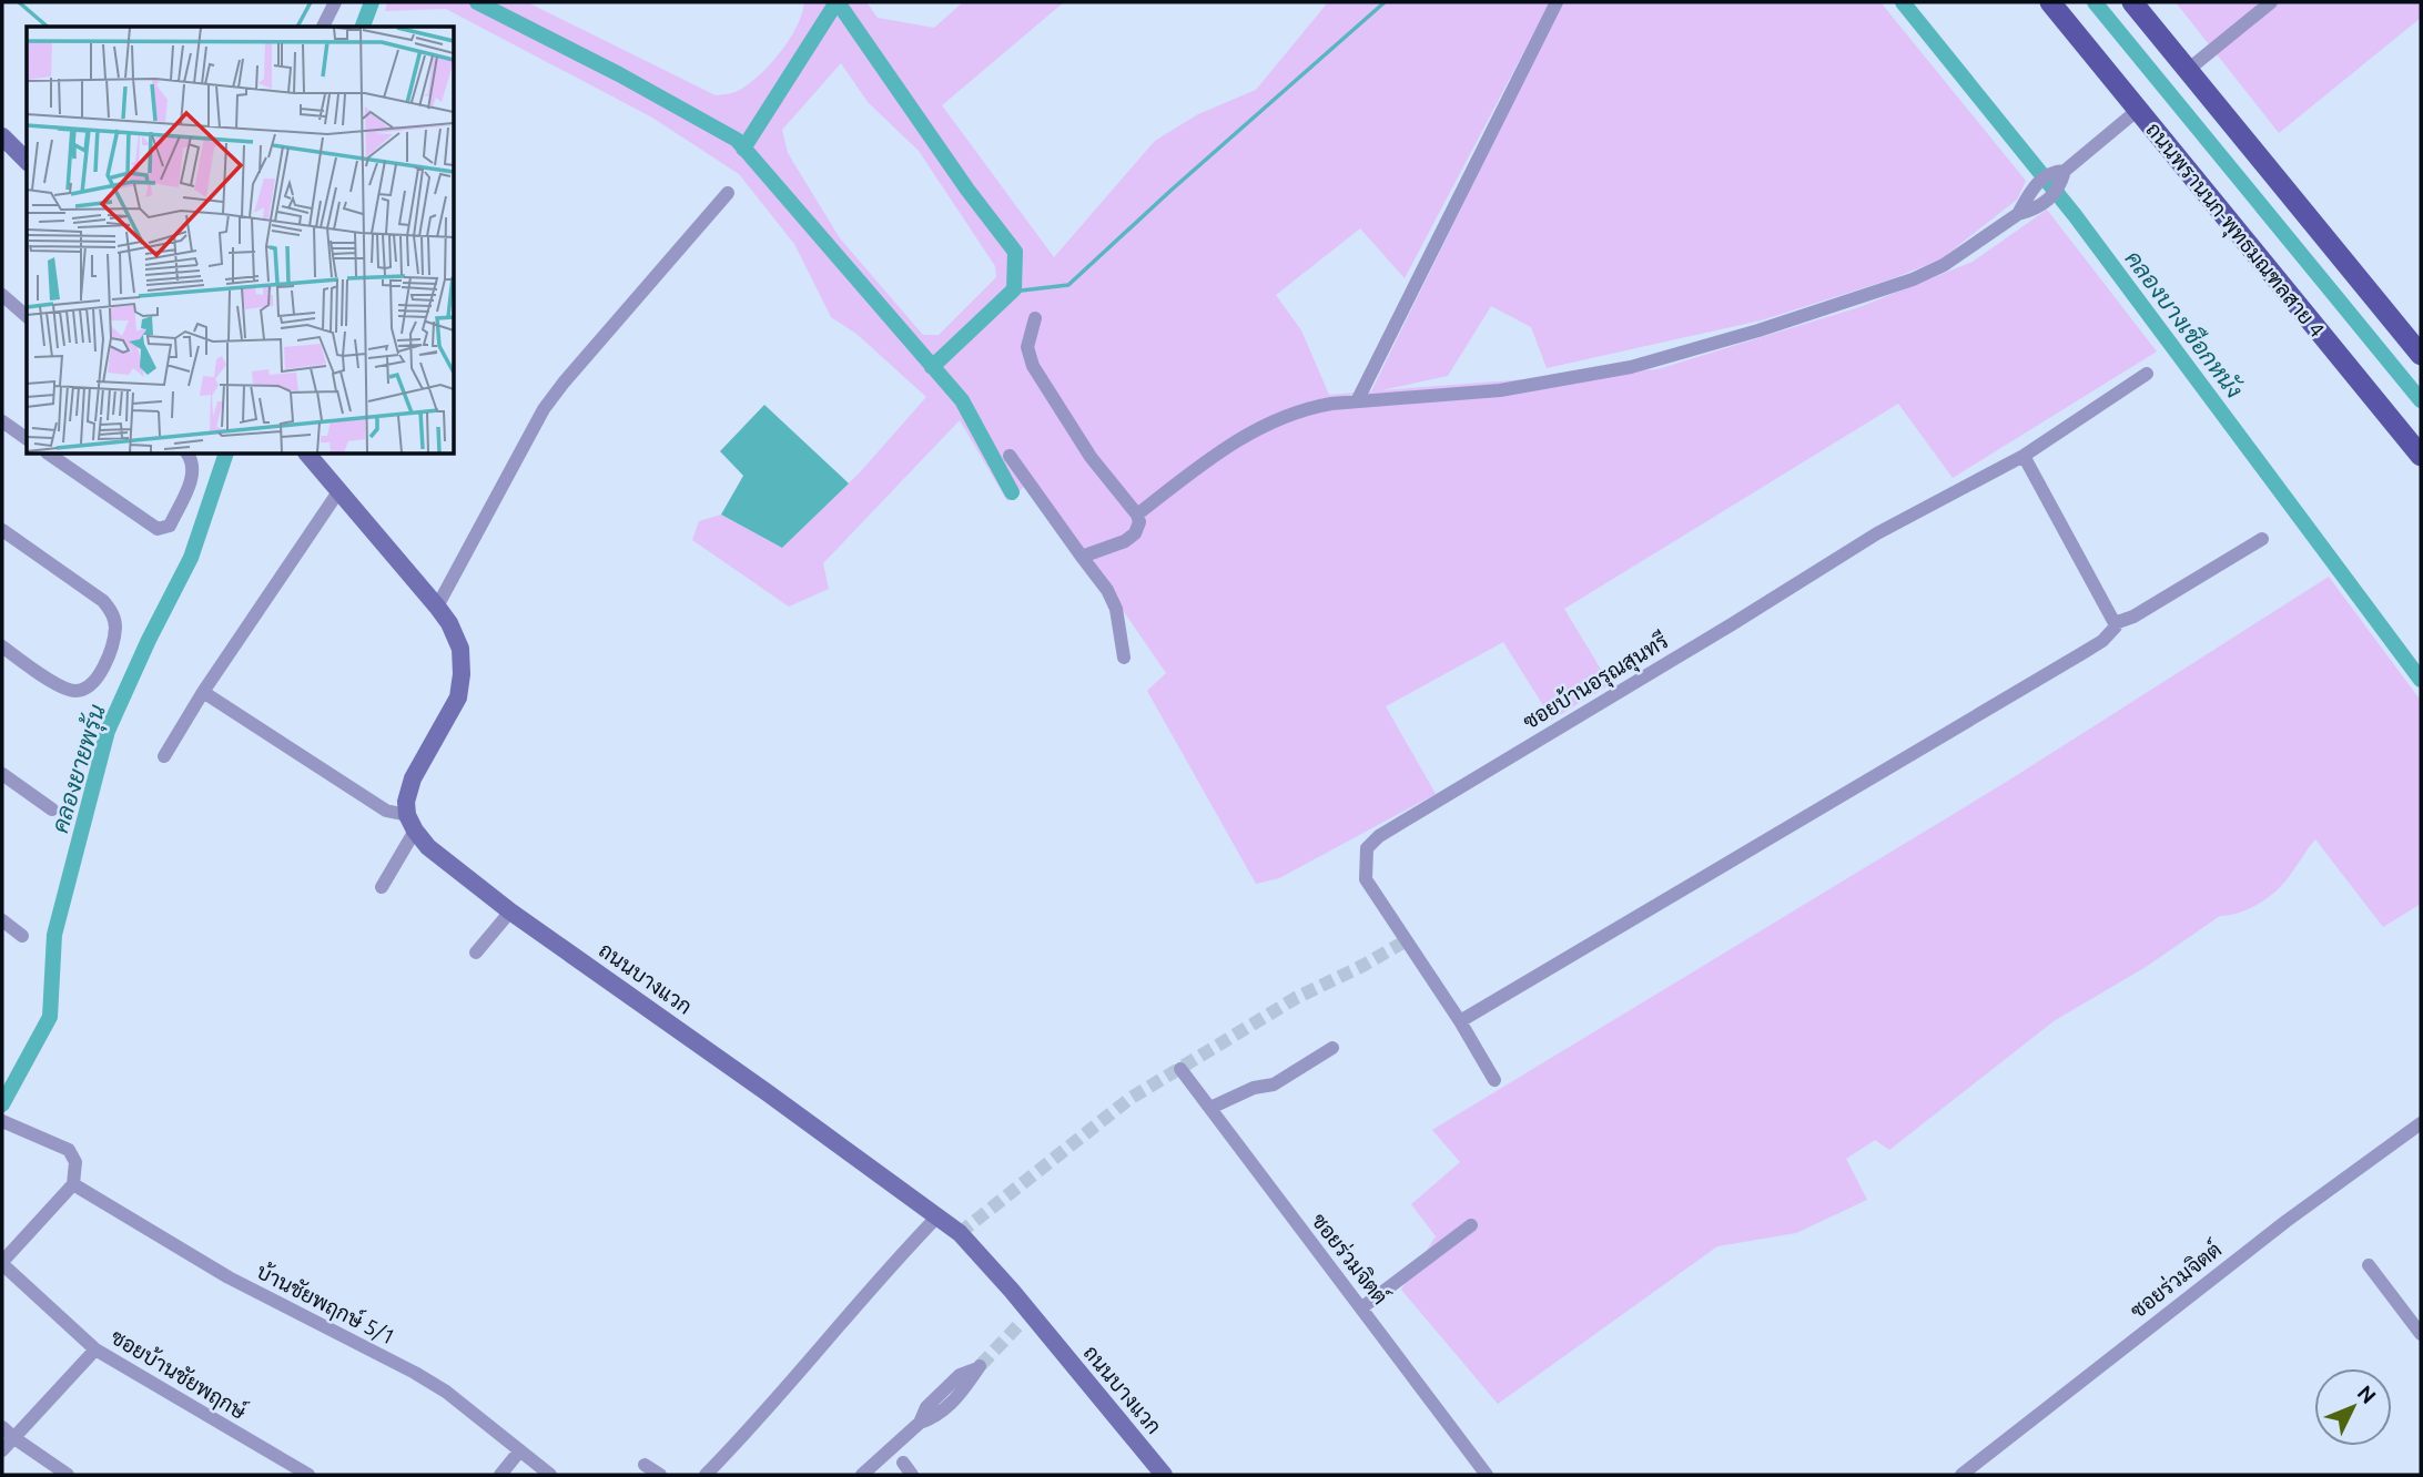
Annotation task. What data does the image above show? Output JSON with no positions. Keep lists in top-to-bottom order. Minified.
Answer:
{"streets":{"main road":["ถนนพรานนก-พุทธมณฑลสาย 4","ถนนบางแวก"],"street":["ซอยบ้านอรุณสุนทรี","ซอยร่วมจิตต์","บ้านชัยพฤกษ์ 5/1","ซอยบ้านชัยพฤกษ์"]},"water":["คลองบางเชือกหนัง","คลองยายพรุ้น"],"north":"top right"}
